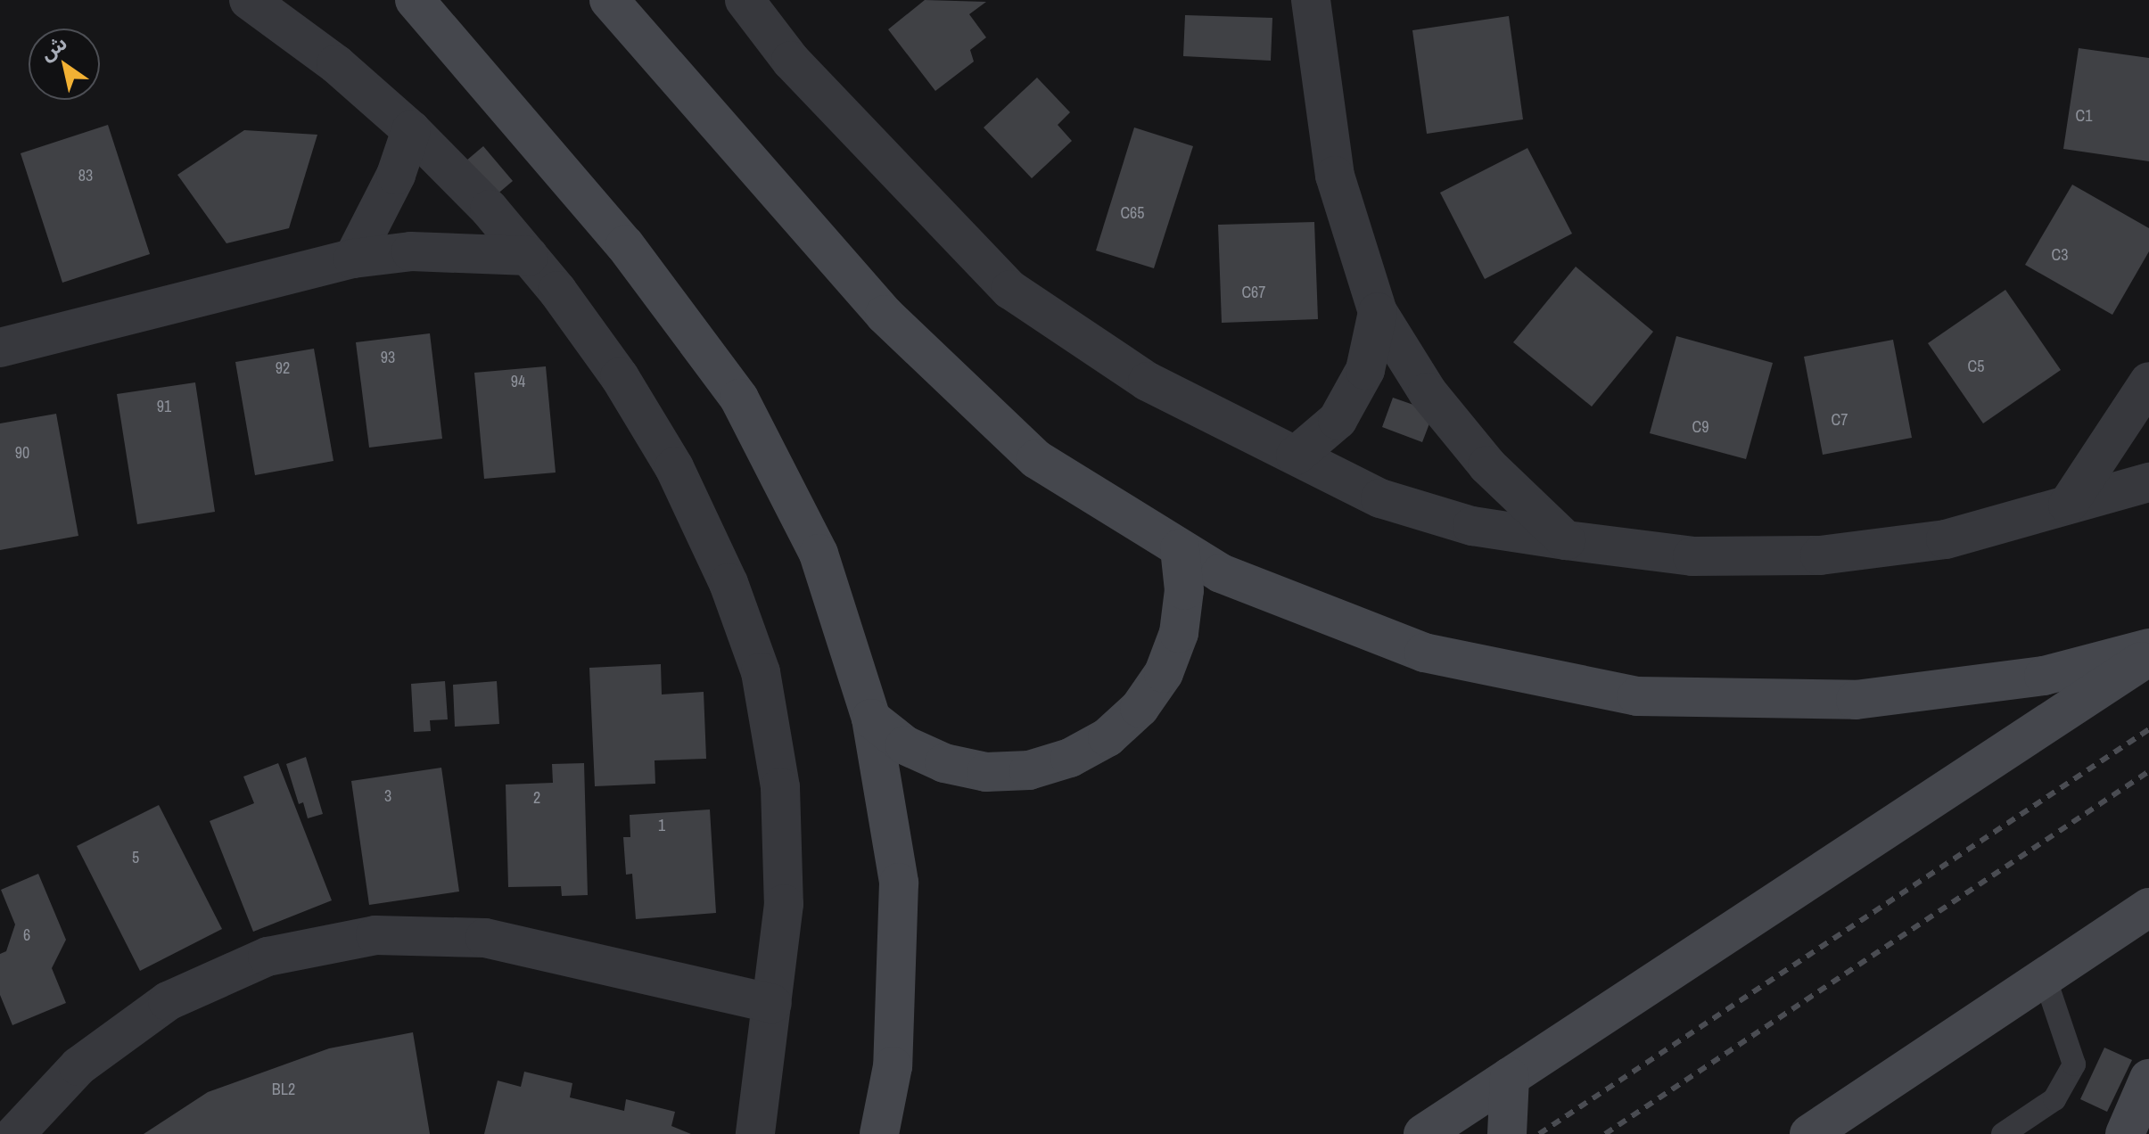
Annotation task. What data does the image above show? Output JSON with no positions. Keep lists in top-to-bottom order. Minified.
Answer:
{"house_numbers":["C1","83","C65","C3","C67","93","C5","92","94","91","C7","C9","90","3","2","1","5","6","BL2"],"north":"top left"}
